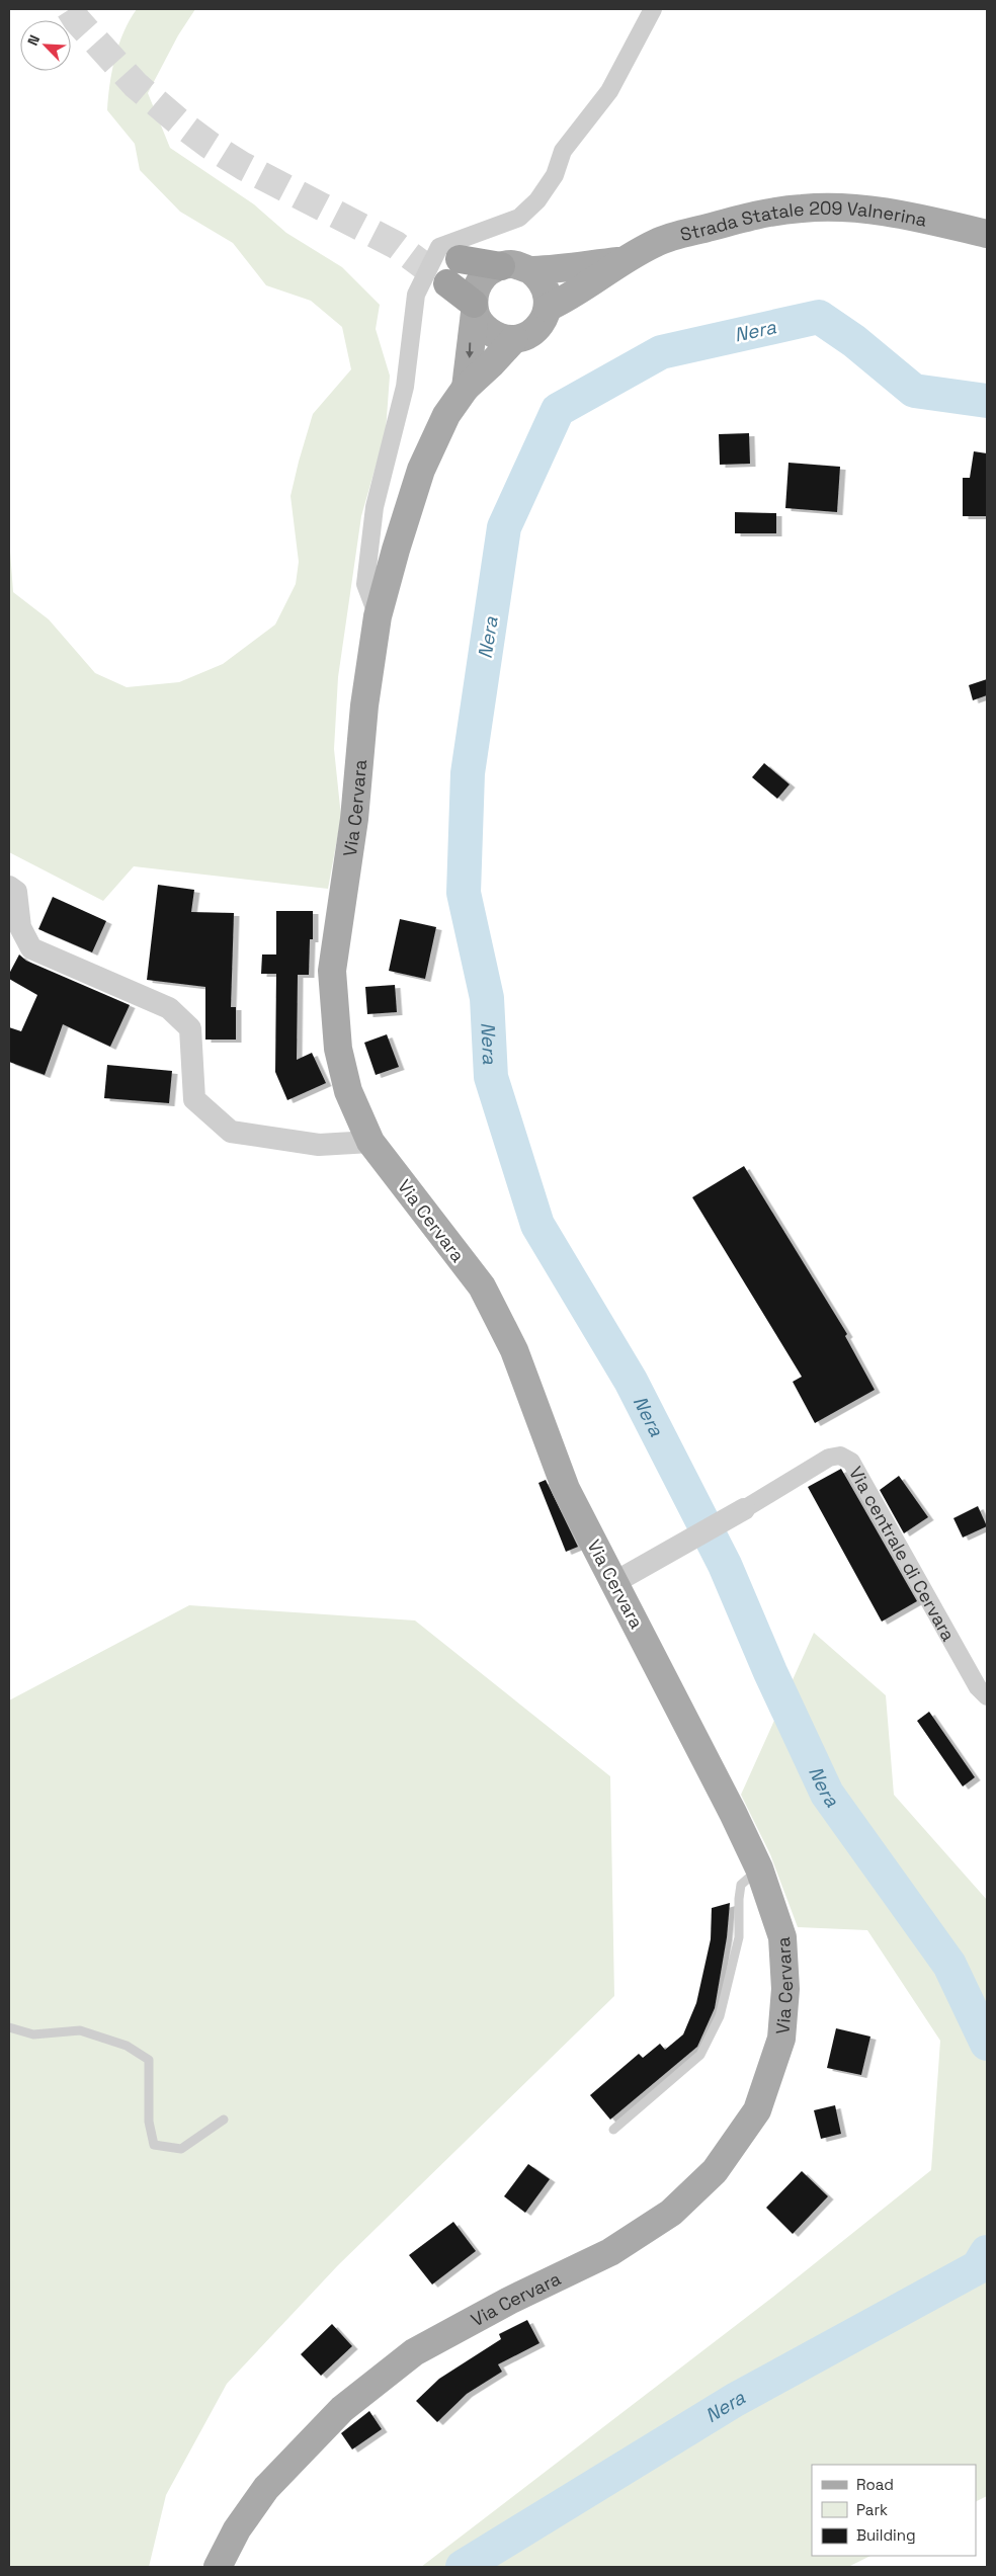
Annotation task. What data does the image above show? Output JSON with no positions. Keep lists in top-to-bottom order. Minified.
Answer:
{"streets":{"main road":["Strada Statale 209 Valnerina","Via Cervara"],"street":["Via centrale di Cervara"]},"crossings":[["Strada Statale 209 Valnerina","Via Cervara"],["Via Cervara","Via centrale di Cervara"]],"water":["Nera"],"legend":["Road","Park","Building"],"north":"top left"}
